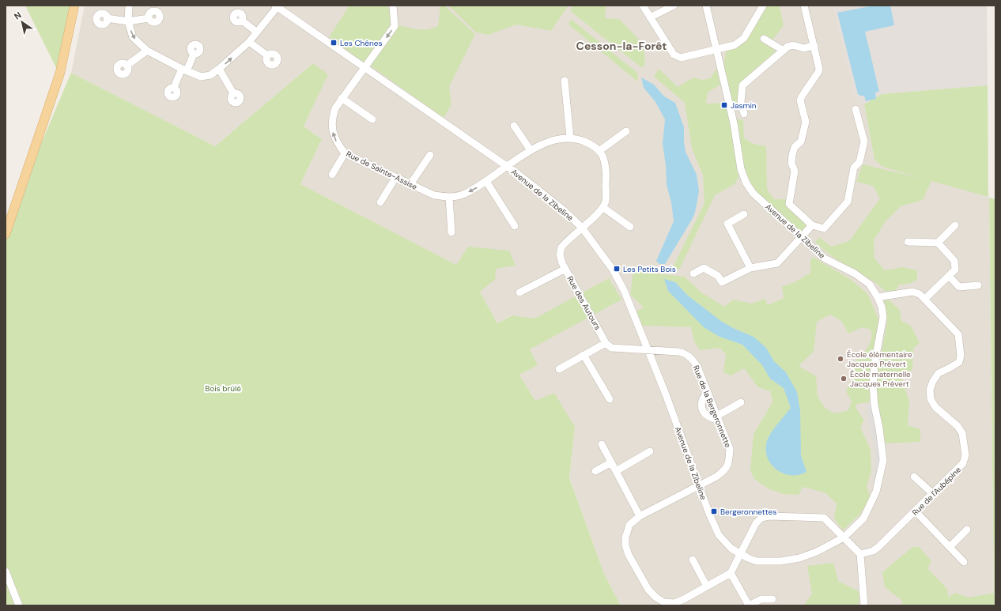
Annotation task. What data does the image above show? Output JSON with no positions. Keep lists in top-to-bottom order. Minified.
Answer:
{"streets":{"street":["Rue de Sainte-Assise","Avenue de la Zibeline","Rue des Autours","Rue de la Bergeronnette","Rue de l'Aubépine"]},"crossings":[["Rue de Sainte-Assise","Avenue de la Zibeline"],["Avenue de la Zibeline","Rue des Autours"],["Avenue de la Zibeline","Rue de la Bergeronnette"],["Avenue de la Zibeline","Rue de l'Aubépine"]],"districts":["Cesson-la-Forêt"],"parks":["Bois brûlé"],"places":{"transit":["Les Chênes","Jasmin","Les Petits Bois","Bergeronnettes"],"other":["École élémentaire Jacques Prévert","École maternelle Jacques Prévert"]},"north":"top left"}
